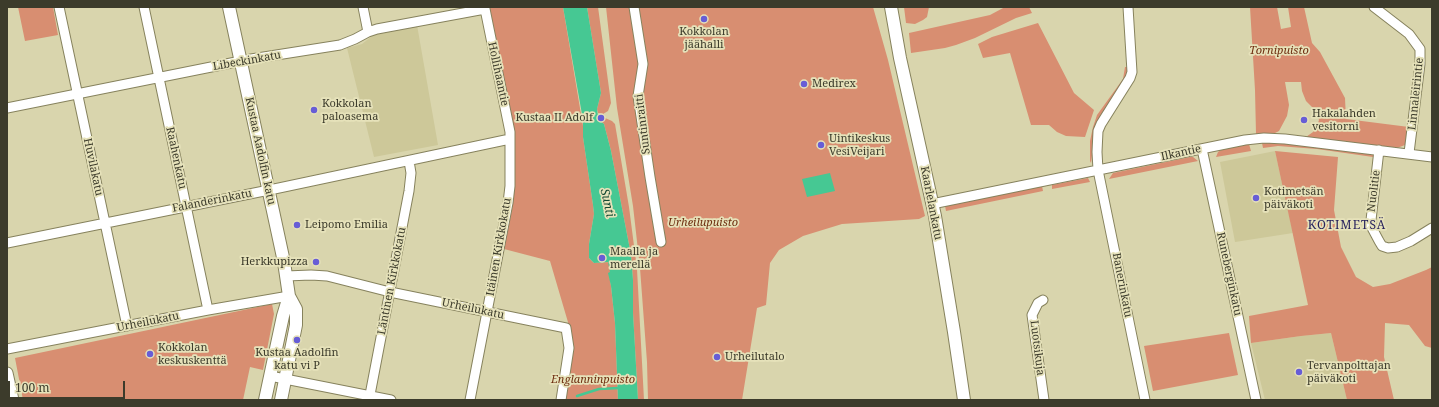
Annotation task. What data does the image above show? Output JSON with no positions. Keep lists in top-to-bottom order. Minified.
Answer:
{"streets":{"main road":["Kustaa Aadolfin katu","Kaarlelankatu"],"street":["Libeckinkatu","Hollihaantie","Linnaleirintie","Suntinraitti","Ilkantie","Raahenkatu","Huvilakatu","Nuolitie","Falanderinkatu","Itäinen Kirkkokatu","Runeberginkatu","Läntinen Kirkkokatu","Banerinkatu","Urheilukatu","Luotsikuja"]},"crossings":[["Libeckinkatu","Hollihaantie"],["Libeckinkatu","Kustaa Aadolfin katu"],["Libeckinkatu","Raahenkatu"],["Libeckinkatu","Huvilakatu"],["Hollihaantie","Falanderinkatu"],["Hollihaantie","Itäinen Kirkkokatu"],["Linnaleirintie","Ilkantie"],["Kustaa Aadolfin katu","Falanderinkatu"],["Kustaa Aadolfin katu","Urheilukatu"],["Ilkantie","Nuolitie"],["Ilkantie","Kaarlelankatu"],["Ilkantie","Runeberginkatu"],["Ilkantie","Banerinkatu"],["Raahenkatu","Falanderinkatu"],["Raahenkatu","Urheilukatu"],["Huvilakatu","Falanderinkatu"],["Huvilakatu","Urheilukatu"],["Falanderinkatu","Itäinen Kirkkokatu"],["Falanderinkatu","Läntinen Kirkkokatu"],["Itäinen Kirkkokatu","Urheilukatu"],["Läntinen Kirkkokatu","Urheilukatu"]],"districts":["KOTIMETSÄ"],"water":["Sunti"],"parks":["Tornipuisto","Urheilupuisto","Englanninpuisto"],"places":["Kokkolan jäähalli","Medirex","Kokkolan paloasema","Kustaa II Adolf","Hakalahden vesitorni","Uintikeskus VesiVeijari","Kotimetsän päiväkoti","Leipomo Emilia","Maalla ja merellä","Herkkupizza","Kustaa Aadolfin katu vi P","Kokkolan keskuskenttä","Urheilutalo","Tervanpolttajan päiväkoti"],"scale_bar":"100 m"}
